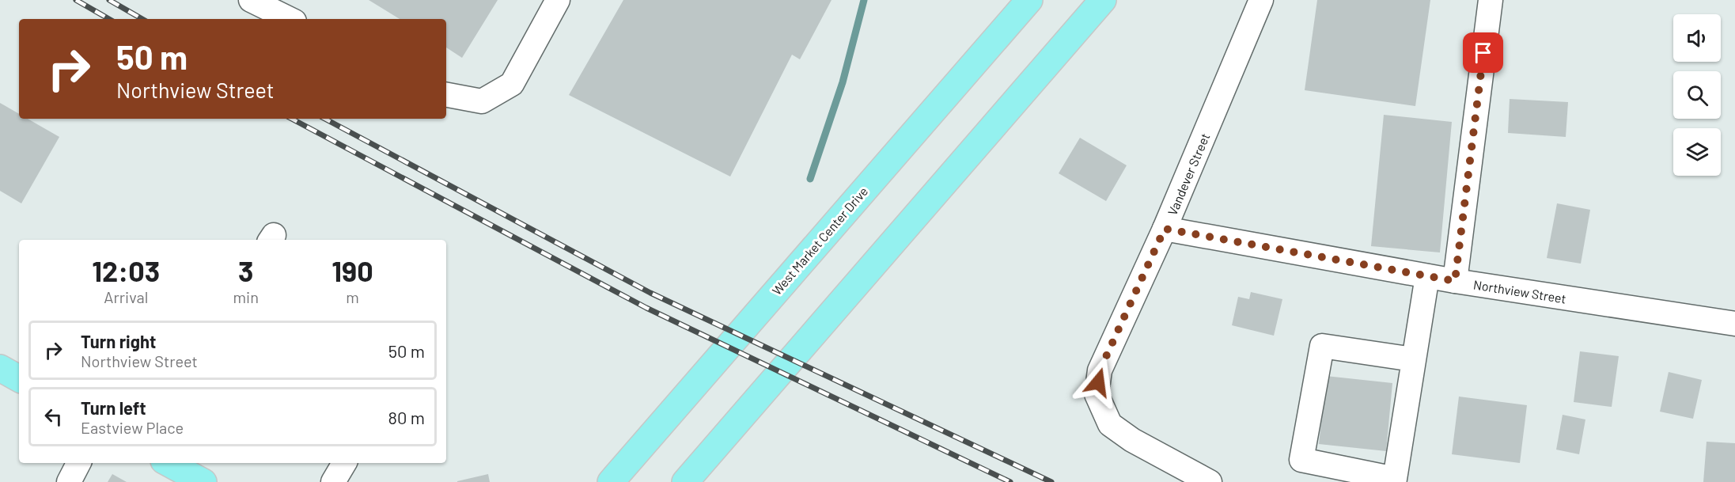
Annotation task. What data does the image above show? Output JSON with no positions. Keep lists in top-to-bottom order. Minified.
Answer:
{"streets":{"main road":["West Market Center Drive"],"street":["Vandever Street","Northview Street"]},"crossings":[["Vandever Street","Northview Street"]],"page":{"turn":["50 m","Northview Street"],"eta":["12:03","Arrival","3","min","190","m"],"list":[{"name":"Turn right","note":"Northview Street","value":"50 m"},{"name":"Turn left","note":"Eastview Place","value":"80 m"}]}}
